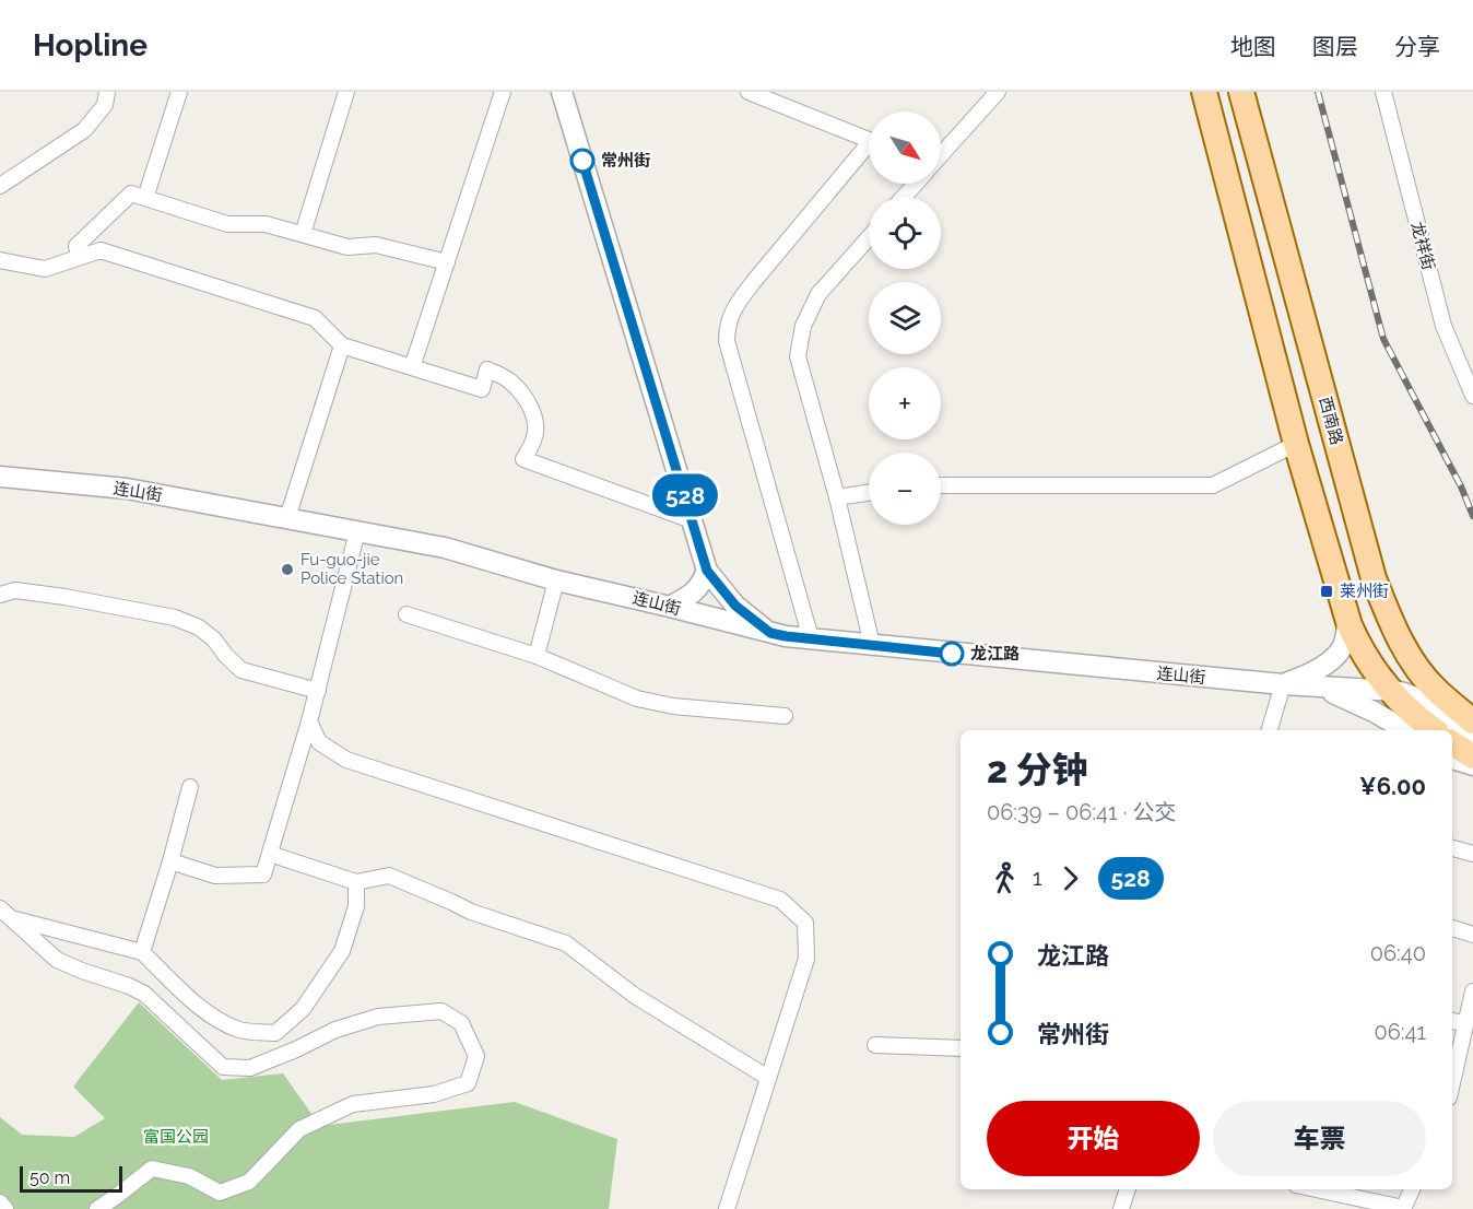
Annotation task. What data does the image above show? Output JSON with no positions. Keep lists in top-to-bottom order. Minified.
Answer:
{"streets":{"main road":["西南路"],"street":["龙祥街","连山街"]},"parks":["富国公园"],"places":{"other":["常州街","Fu-guo-jie Police Station","龙江路"],"transit":["莱州街"]},"lines":["bus line 528"],"scale_bar":"50 m","north":"bottom right","page":{"header":"Hopline","nav":["地图","图层","分享"],"on_map":"528","map_buttons":["+","−"],"heading":["2 分钟","06:39 – 06:41 · 公交","¥6.00"],"legs":["1","528"],"list":[{"name":"龙江路","value":"06:40"},{"name":"常州街","value":"06:41"}],"buttons":["开始","车票"],"scale":"50 m"}}
